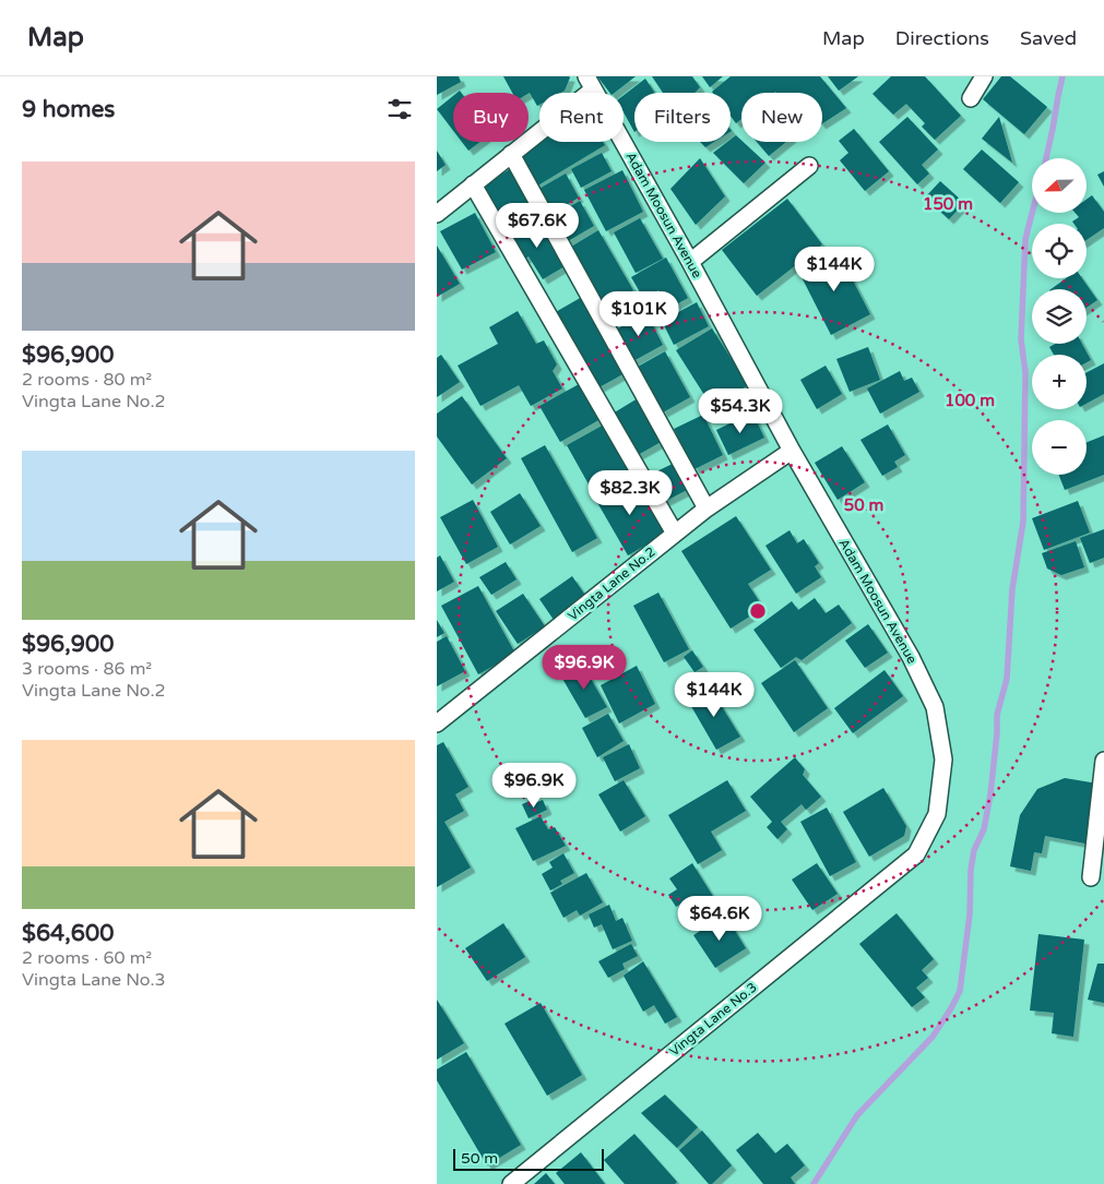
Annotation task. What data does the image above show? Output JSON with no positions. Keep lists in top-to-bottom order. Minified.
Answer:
{"streets":{"street":["Adam Moosun Avenue","Vingta Lane No.2","Vingta Lane No.3"]},"crossings":[["Adam Moosun Avenue","Vingta Lane No.2"],["Adam Moosun Avenue","Vingta Lane No.3"]],"scale_bar":"50 m","north":"left","page":{"header":"Map","nav":["Map","Directions","Saved"],"heading":"9 homes","chip":["Buy","Rent","Filters","New"],"list":[{"name":"$96,900","note":"2 rooms · 80 m² · Vingta Lane No.2"},{"name":"$96,900","note":"3 rooms · 86 m² · Vingta Lane No.2"},{"name":"$64,600","note":"2 rooms · 60 m² · Vingta Lane No.3"}],"map_buttons":["+","−"],"price":["$67.6K","$144K","$101K","$54.3K","$82.3K","$96.9K","$144K","$96.9K","$64.6K"],"scale":"50 m"},"rings":["150 m","100 m","50 m"]}
